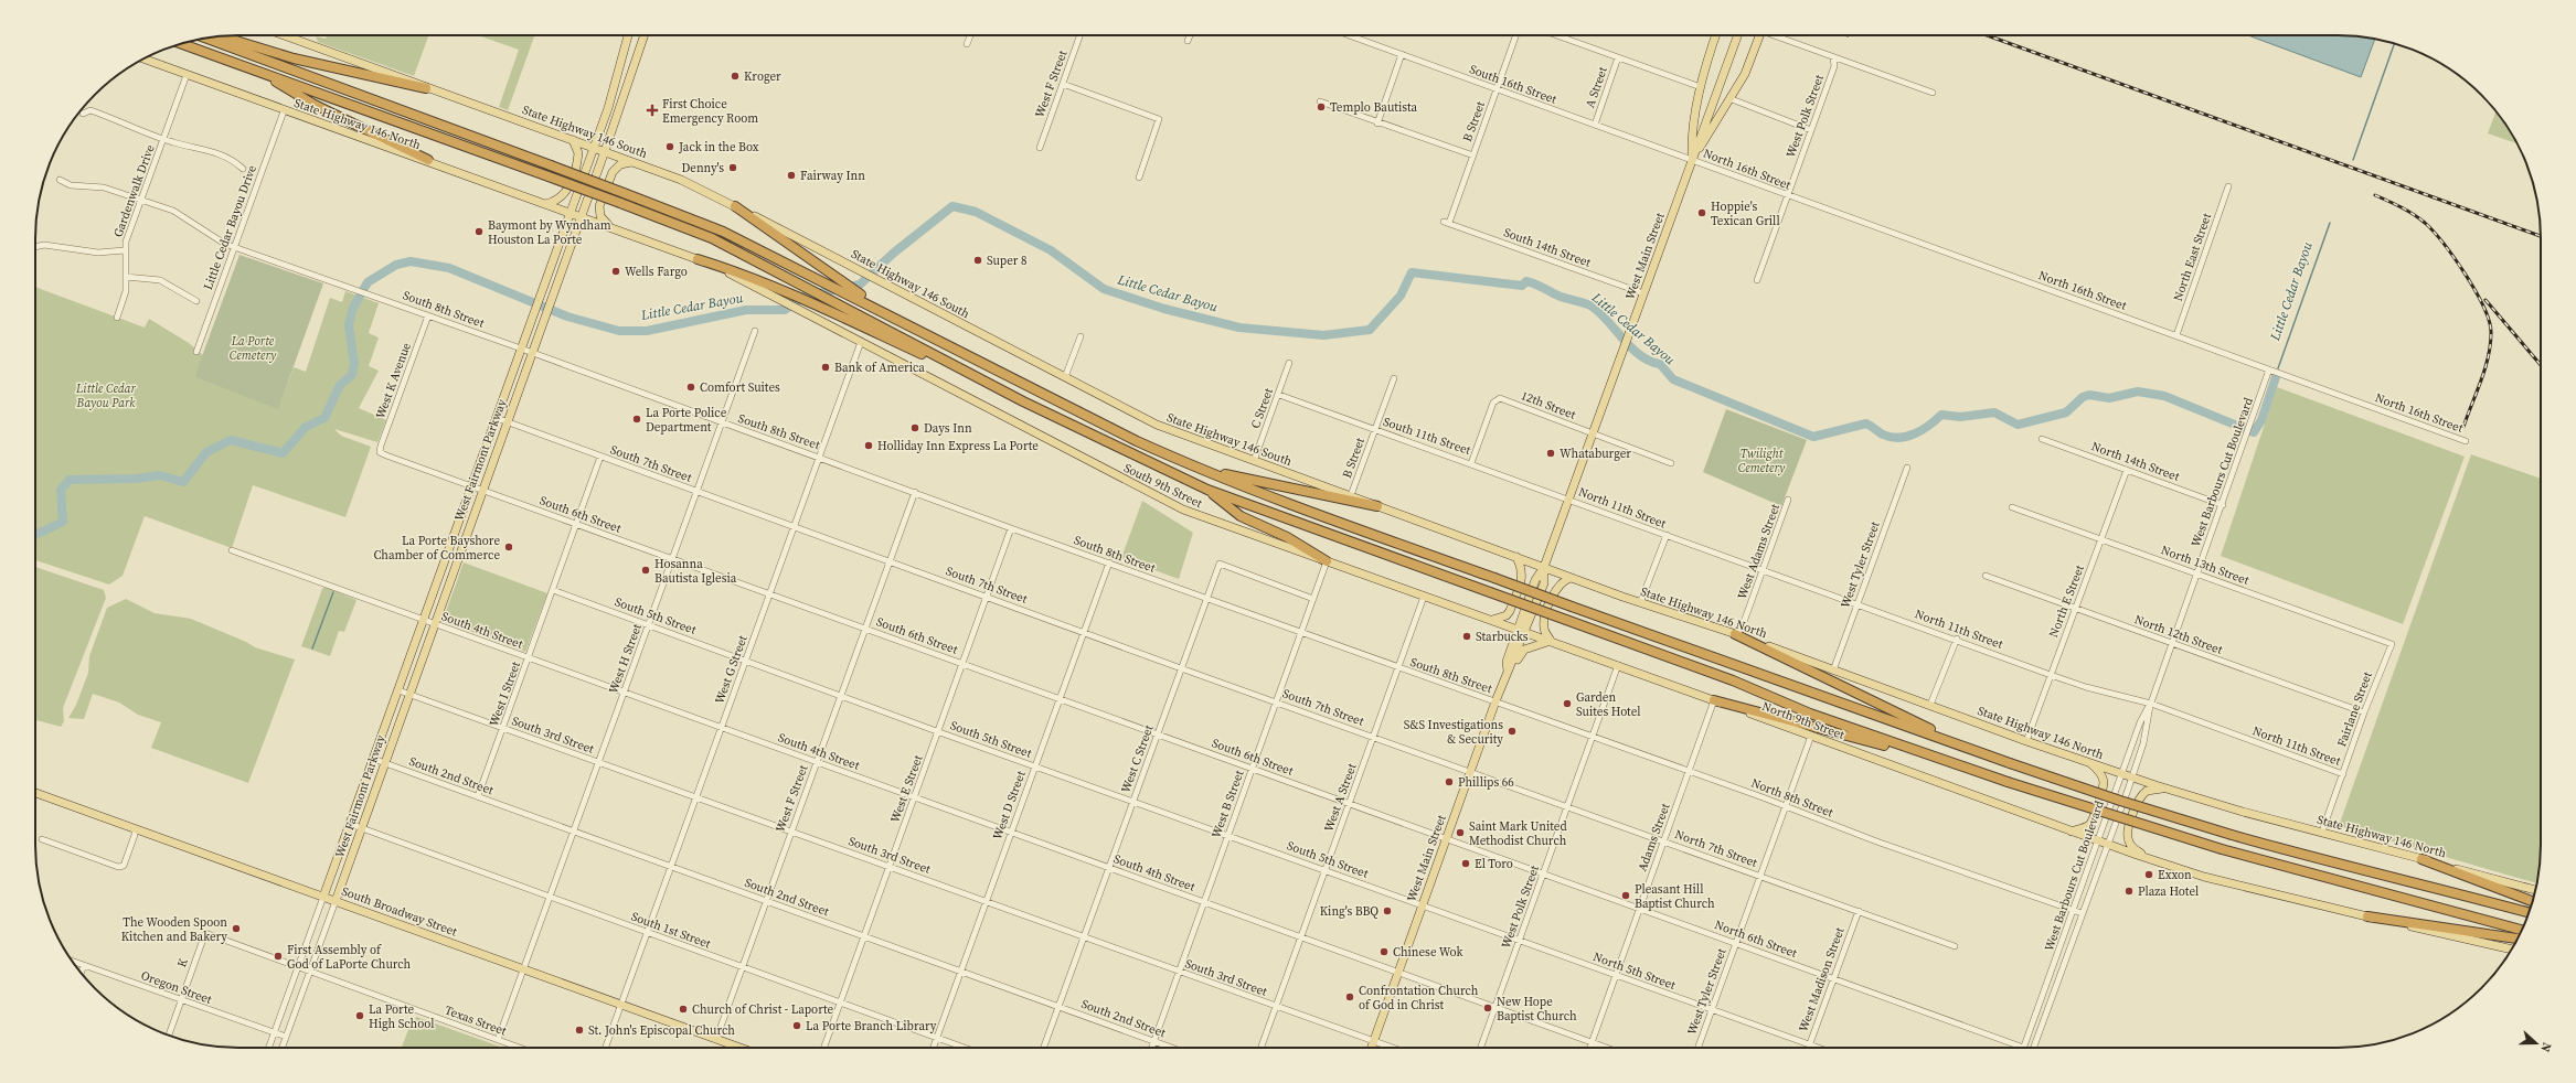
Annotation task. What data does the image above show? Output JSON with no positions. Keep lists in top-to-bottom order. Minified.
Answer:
{"streets":{"main road":["State Highway 146 North","State Highway 146 South","West Main Street","West Fairmont Parkway","South 9th Street","North 9th Street","South Broadway Street"],"street":["West F Street","South 16th Street","A Street","West Polk Street","B Street","North 16th Street","Gardenwalk Drive","Little Cedar Bayou Drive","South 14th Street","North East Street","South 8th Street","West K Avenue","12th Street","C Street","South 11th Street","North 14th Street","South 7th Street","West Barbours Cut Boulevard","North 11th Street","South 6th Street","West Adams Street","West Tyler Street","North 13th Street","North E Street","South 5th Street","South 4th Street","North 12th Street","West H Street","West G Street","West I Street","Fairlane Street","South 3rd Street","West C Street","South 2nd Street","West E Street","West A Street","North 8th Street","West B Street","West D Street","Adams Street","North 7th Street","South 1st Street","North 6th Street","K","North 5th Street","West Madison Street","Oregon Street","Texas Street"]},"crossings":[["West F Street","South 8th Street"],["West F Street","South 7th Street"],["West F Street","South 6th Street"],["West F Street","South 5th Street"],["West F Street","South 4th Street"],["West F Street","South 3rd Street"],["West F Street","South 2nd Street"],["West F Street","South Broadway Street"],["West F Street","South 1st Street"],["South 16th Street","A Street"],["South 16th Street","B Street"],["South 16th Street","North 16th Street"],["South 16th Street","West Main Street"],["West Polk Street","North 16th Street"],["West Polk Street","South 4th Street"],["West Polk Street","North 9th Street"],["West Polk Street","North 8th Street"],["West Polk Street","North 7th Street"],["West Polk Street","North 6th Street"],["West Polk Street","North 5th Street"],["B Street","State Highway 146 South"],["B Street","South 14th Street"],["B Street","South 11th Street"],["State Highway 146 North","State Highway 146 South"],["State Highway 146 North","Gardenwalk Drive"],["State Highway 146 North","Little Cedar Bayou Drive"],["State Highway 146 North","West Main Street"],["State Highway 146 North","West Fairmont Parkway"],["State Highway 146 North","West Barbours Cut Boulevard"],["State Highway 146 North","West Adams Street"],["State Highway 146 North","West Tyler Street"],["State Highway 146 North","North E Street"],["State Highway 146 North","Fairlane Street"],["State Highway 146 South","West Main Street"],["State Highway 146 South","C Street"],["State Highway 146 South","West Fairmont Parkway"],["North 16th Street","West Main Street"],["North 16th Street","North East Street"],["North 16th Street","West Barbours Cut Boulevard"],["Gardenwalk Drive","South 8th Street"],["Little Cedar Bayou Drive","South 8th Street"],["South 14th Street","West Main Street"],["West Main Street","South 8th Street"],["West Main Street","12th Street"],["West Main Street","South 11th Street"],["West Main Street","South 7th Street"],["West Main Street","South 9th Street"],["West Main Street","North 11th Street"],["West Main Street","South 6th Street"],["West Main Street","South 5th Street"],["West Main Street","South 4th Street"],["West Main Street","North 9th Street"],["West Main Street","South 3rd Street"],["West Main Street","North 8th Street"],["West Main Street","North 7th Street"],["West Main Street","North 6th Street"],["West Main Street","North 5th Street"],["South 8th Street","West K Avenue"],["South 8th Street","West Fairmont Parkway"],["South 8th Street","West H Street"],["South 8th Street","West G Street"],["South 8th Street","West C Street"],["South 8th Street","West E Street"],["South 8th Street","West A Street"],["South 8th Street","North 8th Street"],["South 8th Street","West B Street"],["South 8th Street","West D Street"],["West K Avenue","South 6th Street"],["12th Street","South 11th Street"],["C Street","South 11th Street"],["South 11th Street","North 11th Street"],["West Fairmont Parkway","South 7th Street"],["West Fairmont Parkway","South 6th Street"],["West Fairmont Parkway","South 4th Street"],["West Fairmont Parkway","South 3rd Street"],["West Fairmont Parkway","South 2nd Street"],["West Fairmont Parkway","South Broadway Street"],["West Fairmont Parkway","South 1st Street"],["North 14th Street","West Barbours Cut Boulevard"],["North 14th Street","North E Street"],["South 7th Street","West H Street"],["South 7th Street","West G Street"],["South 7th Street","West I Street"],["South 7th Street","West C Street"],["South 7th Street","West E Street"],["South 7th Street","West A Street"],["South 7th Street","West B Street"],["South 7th Street","West D Street"],["South 7th Street","North 7th Street"],["West Barbours Cut Boulevard","North 11th Street"],["West Barbours Cut Boulevard","North 13th Street"],["West Barbours Cut Boulevard","North 12th Street"],["West Barbours Cut Boulevard","North 8th Street"],["West Barbours Cut Boulevard","North 6th Street"],["South 9th Street","West G Street"],["South 9th Street","North 9th Street"],["South 9th Street","West A Street"],["South 9th Street","West B Street"],["North 11th Street","West Adams Street"],["North 11th Street","West Tyler Street"],["North 11th Street","North E Street"],["North 11th Street","Fairlane Street"],["South 6th Street","West H Street"],["South 6th Street","West G Street"],["South 6th Street","West I Street"],["South 6th Street","West C Street"],["South 6th Street","West E Street"],["South 6th Street","West A Street"],["South 6th Street","West B Street"],["South 6th Street","West D Street"],["South 6th Street","North 6th Street"],["West Tyler Street","North 9th Street"],["West Tyler Street","North 8th Street"],["West Tyler Street","North 7th Street"],["West Tyler Street","North 6th Street"],["West Tyler Street","North 5th Street"],["North 13th Street","North E Street"],["North 13th Street","Fairlane Street"],["North E Street","North 12th Street"],["South 5th Street","West H Street"],["South 5th Street","West G Street"],["South 5th Street","West I Street"],["South 5th Street","West C Street"],["South 5th Street","West E Street"],["South 5th Street","West A Street"],["South 5th Street","West B Street"],["South 5th Street","West D Street"],["South 5th Street","North 5th Street"],["South 4th Street","West H Street"],["South 4th Street","West G Street"],["South 4th Street","West I Street"],["South 4th Street","West C Street"],["South 4th Street","West E Street"],["South 4th Street","West A Street"],["South 4th Street","West B Street"],["South 4th Street","West D Street"],["South 4th Street","Adams Street"],["North 12th Street","Fairlane Street"],["West H Street","South 3rd Street"],["West H Street","South 2nd Street"],["West H Street","South Broadway Street"],["West H Street","South 1st Street"],["West H Street","Texas Street"],["West G Street","South 3rd Street"],["West G Street","South 2nd Street"],["West G Street","South Broadway Street"],["West G Street","South 1st Street"],["West I Street","South 3rd Street"],["West I Street","South 2nd Street"],["North 9th Street","Adams Street"],["South 3rd Street","West C Street"],["South 3rd Street","West E Street"],["South 3rd Street","West A Street"],["South 3rd Street","West B Street"],["South 3rd Street","West D Street"],["West C Street","South 2nd Street"],["West C Street","West B Street"],["South 2nd Street","West E Street"],["South 2nd Street","West B Street"],["South 2nd Street","West D Street"],["West E Street","South 1st Street"],["North 8th Street","Adams Street"],["West D Street","South 1st Street"],["Adams Street","North 7th Street"],["Adams Street","North 6th Street"],["Adams Street","North 5th Street"],["North 7th Street","West Madison Street"],["North 6th Street","West Madison Street"],["K","Oregon Street"],["K","Texas Street"],["North 5th Street","West Madison Street"]],"water":["Little Cedar Bayou"],"parks":["La Porte Cemetery","Little Cedar Bayou Park","Twilight Cemetery"],"places":{"other":["Kroger","Templo Bautista","Jack in the Box","Denny's","Fairway Inn","Hoppie's Texican Grill","Baymont by Wyndham Houston La Porte","Super 8","Wells Fargo","Bank of America","Comfort Suites","La Porte Police Department","Days Inn","Holliday Inn Express La Porte","Whataburger","La Porte Bayshore Chamber of Commerce","Hosanna Bautista Iglesia","Starbucks","Garden Suites Hotel","S&S Investigations & Security","Phillips 66","Saint Mark United Methodist Church","El Toro","Exxon","Plaza Hotel","Pleasant Hill Baptist Church","King's BBQ","The Wooden Spoon Kitchen and Bakery","Chinese Wok","First Assembly of God of LaPorte Church","Confrontation Church of God in Christ","New Hope Baptist Church","Church of Christ - Laporte","La Porte High School","La Porte Branch Library","St. John's Episcopal Church"],"health":["First Choice Emergency Room"]},"north":"right"}
